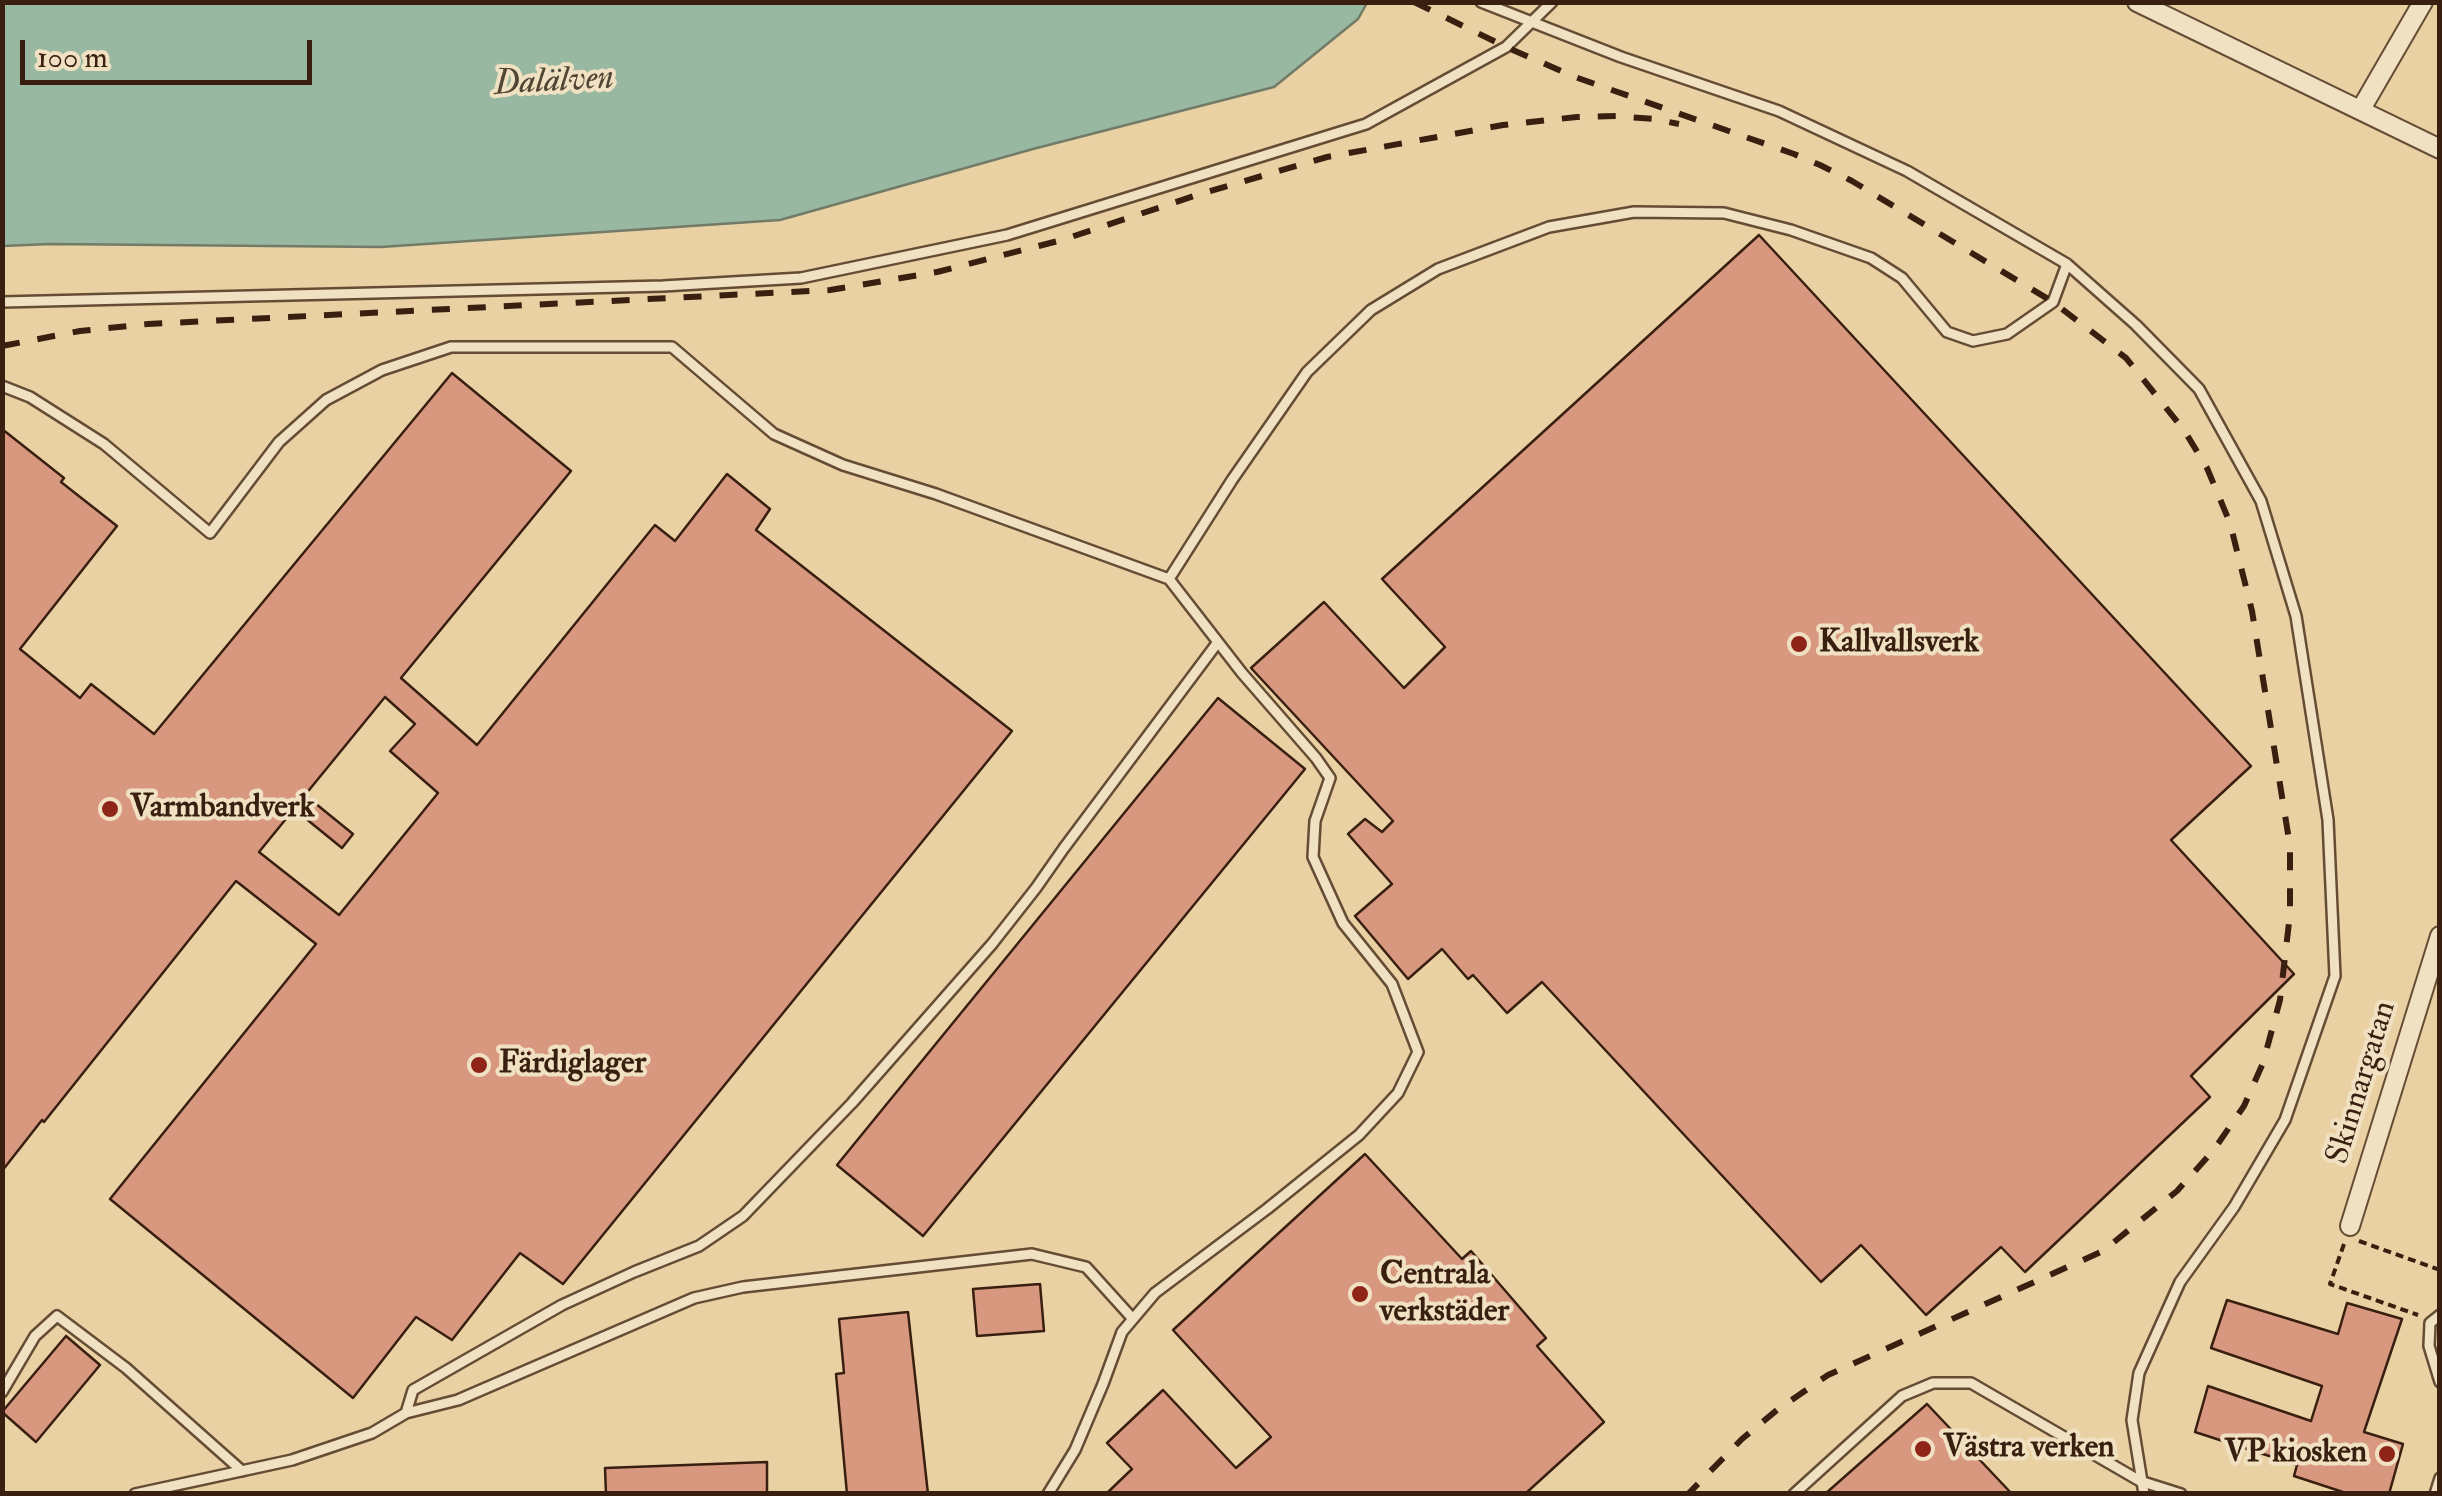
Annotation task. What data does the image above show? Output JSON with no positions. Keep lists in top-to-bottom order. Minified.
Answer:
{"streets":{"street":["Skinnargatan"]},"water":["Dalälven"],"places":["Kallvallsverk","Varmbandverk","Färdiglager","Centrala verkstäder","Västra verken","VP kiosken"],"scale_bar":"100 m"}
